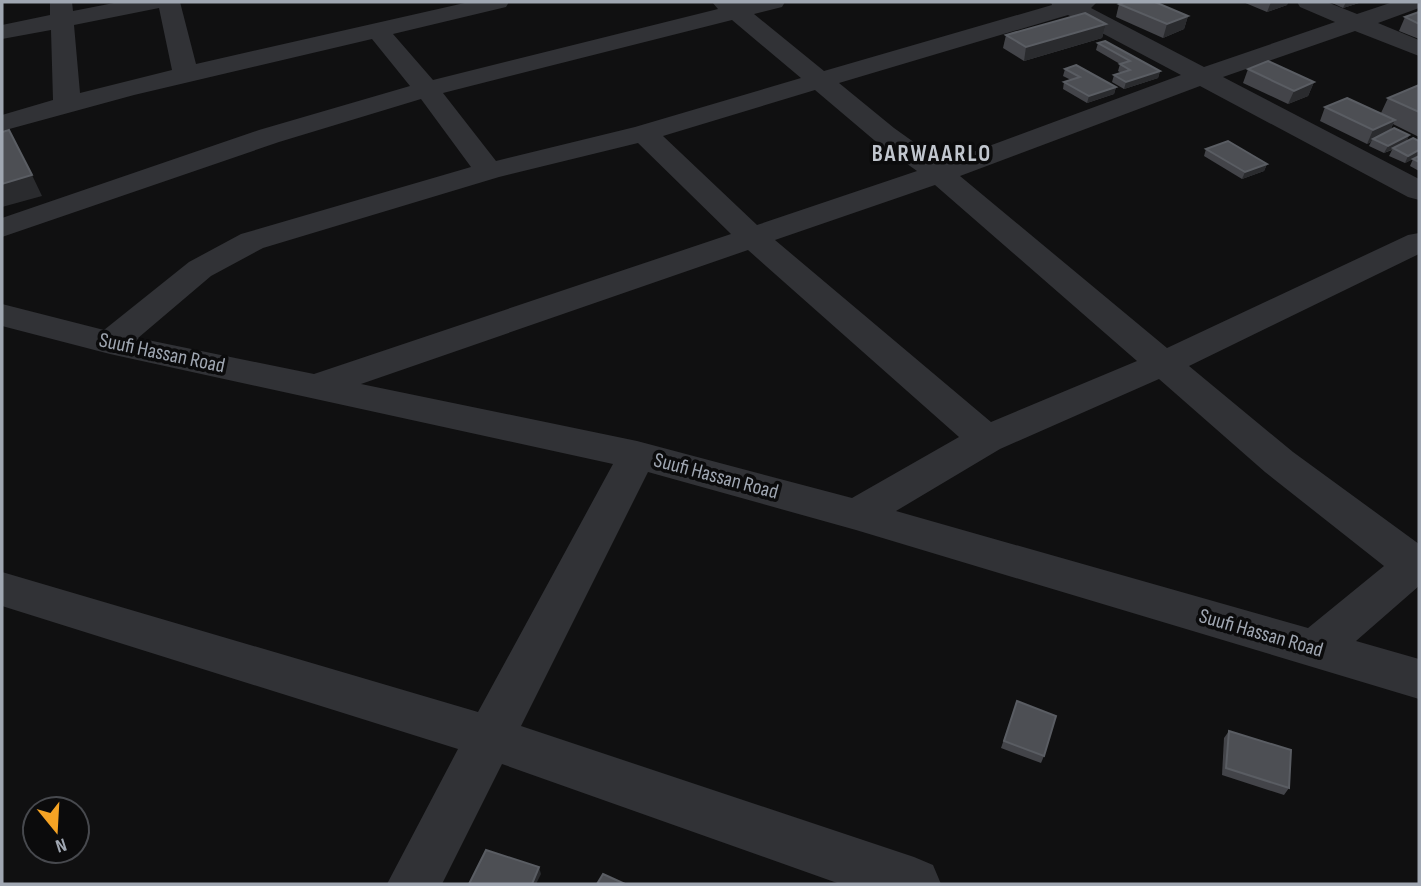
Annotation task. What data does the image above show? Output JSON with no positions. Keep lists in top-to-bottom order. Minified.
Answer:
{"streets":{"street":["Suufi Hassan Road"]},"districts":["BARWAARLO"],"north":"bottom"}
